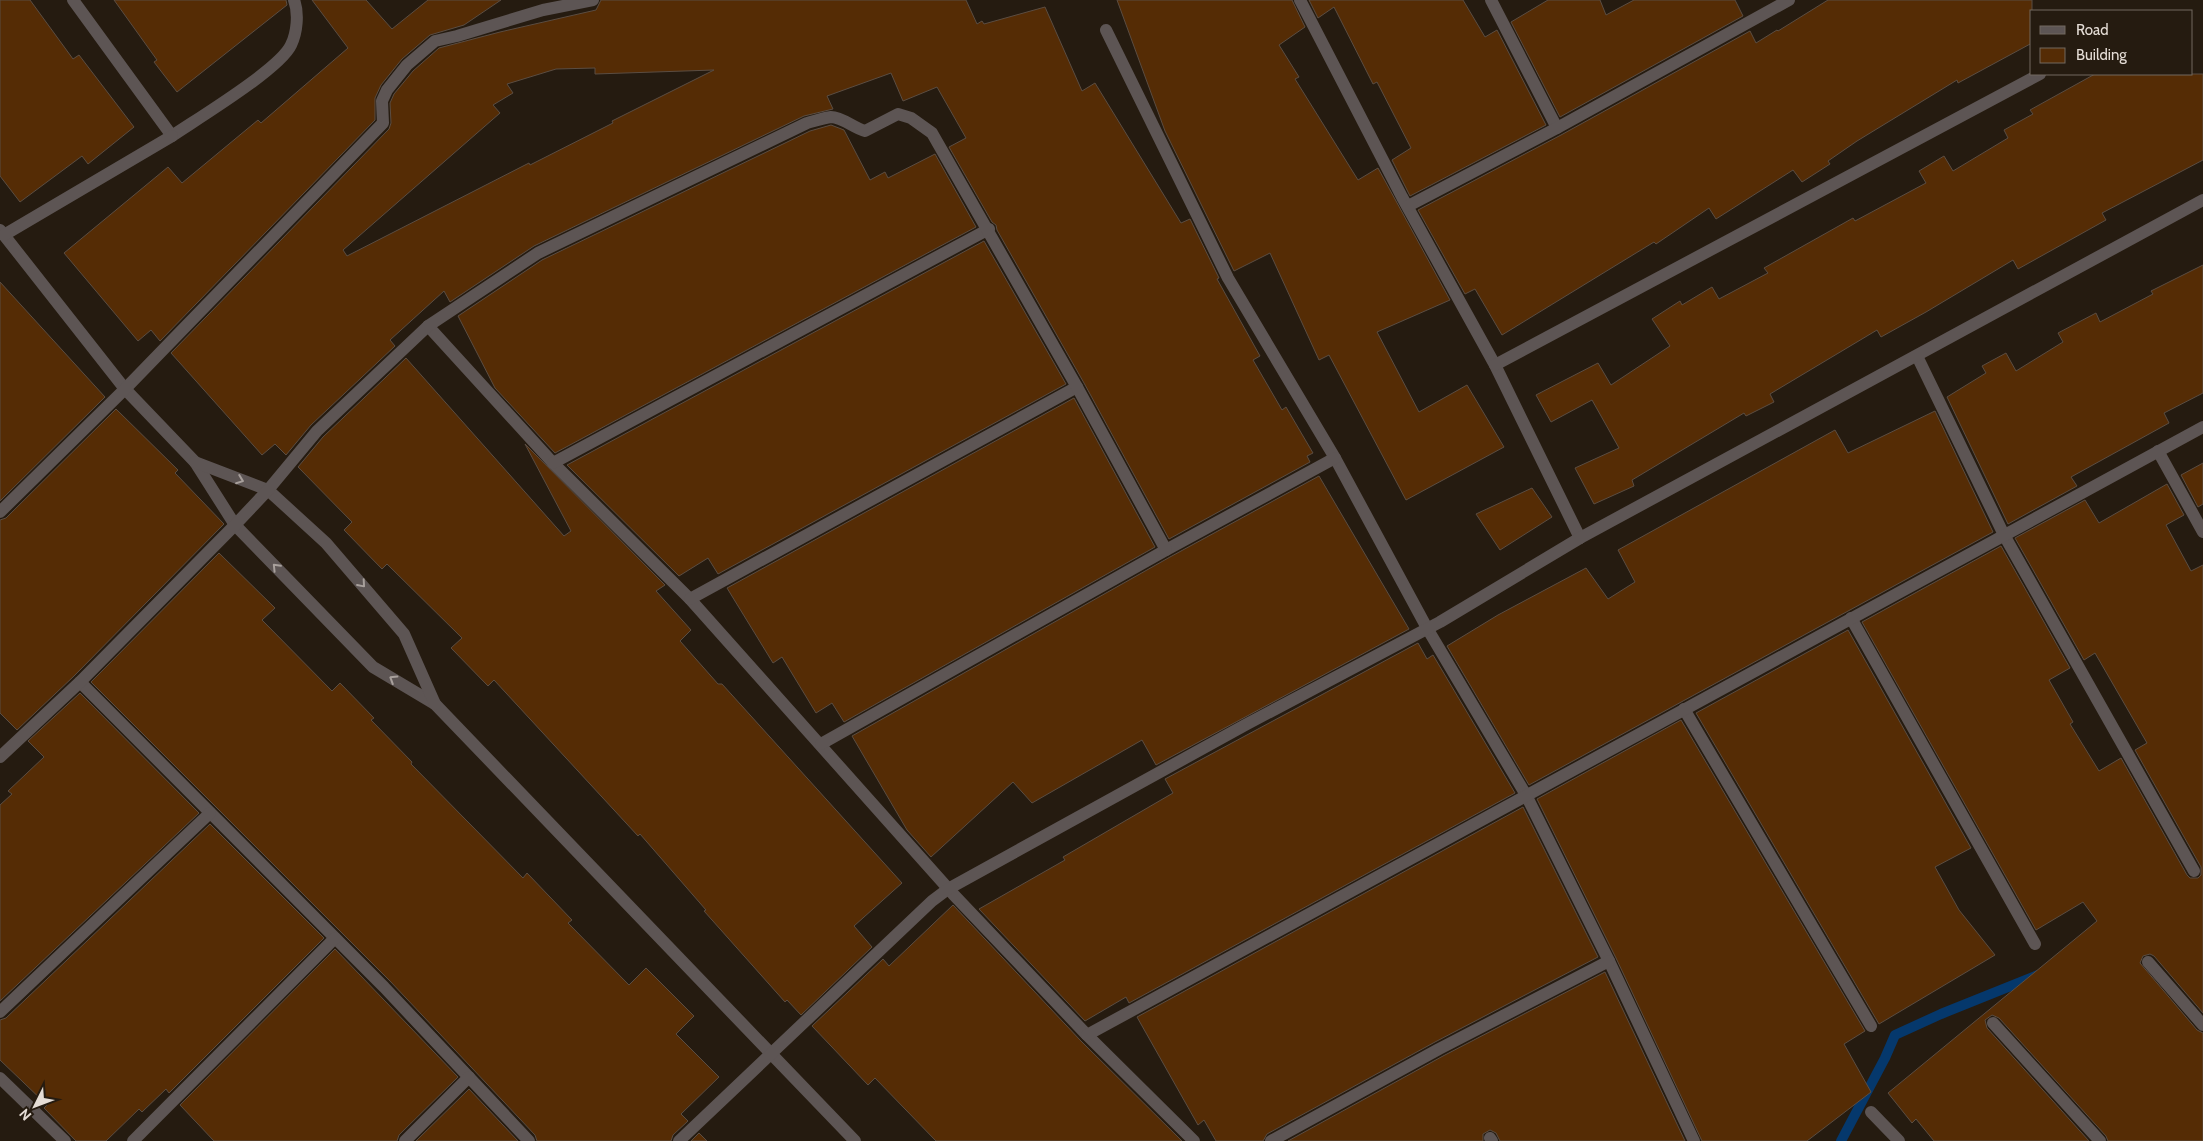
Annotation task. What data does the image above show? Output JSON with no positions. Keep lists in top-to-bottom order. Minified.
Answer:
{"legend":["Road","Building"],"north":"bottom left"}
